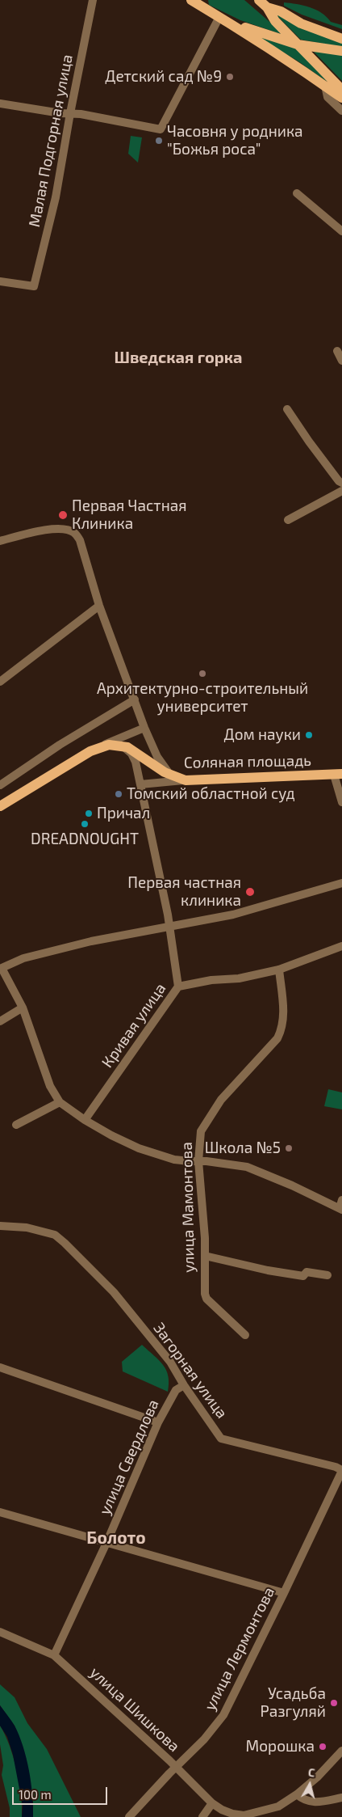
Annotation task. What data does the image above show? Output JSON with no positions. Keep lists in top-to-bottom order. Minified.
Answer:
{"streets":{"main road":["Соляная площадь"],"street":["Малая Подгорная улица","Кривая улица","улица Мамонтова","Загорная улица","улица Свердлова","улица Лермонтова","улица Шишкова"]},"crossings":[["Кривая улица","улица Мамонтова"],["Загорная улица","улица Свердлова"],["Загорная улица","улица Лермонтова"],["улица Свердлова","улица Шишкова"],["улица Лермонтова","улица Шишкова"]],"districts":["Шведская горка","Болото"],"places":["Детский сад №9","Часовня у родника \"Божья роса\"","Первая Частная Клиника","Архитектурно-строительный университет","Дом науки","Томский областной суд","Причал","DREADNOUGHT","Первая частная клиника","Школа №5","Усадьба Разгуляй","Морошка"],"scale_bar":"100 m","north":"top"}
